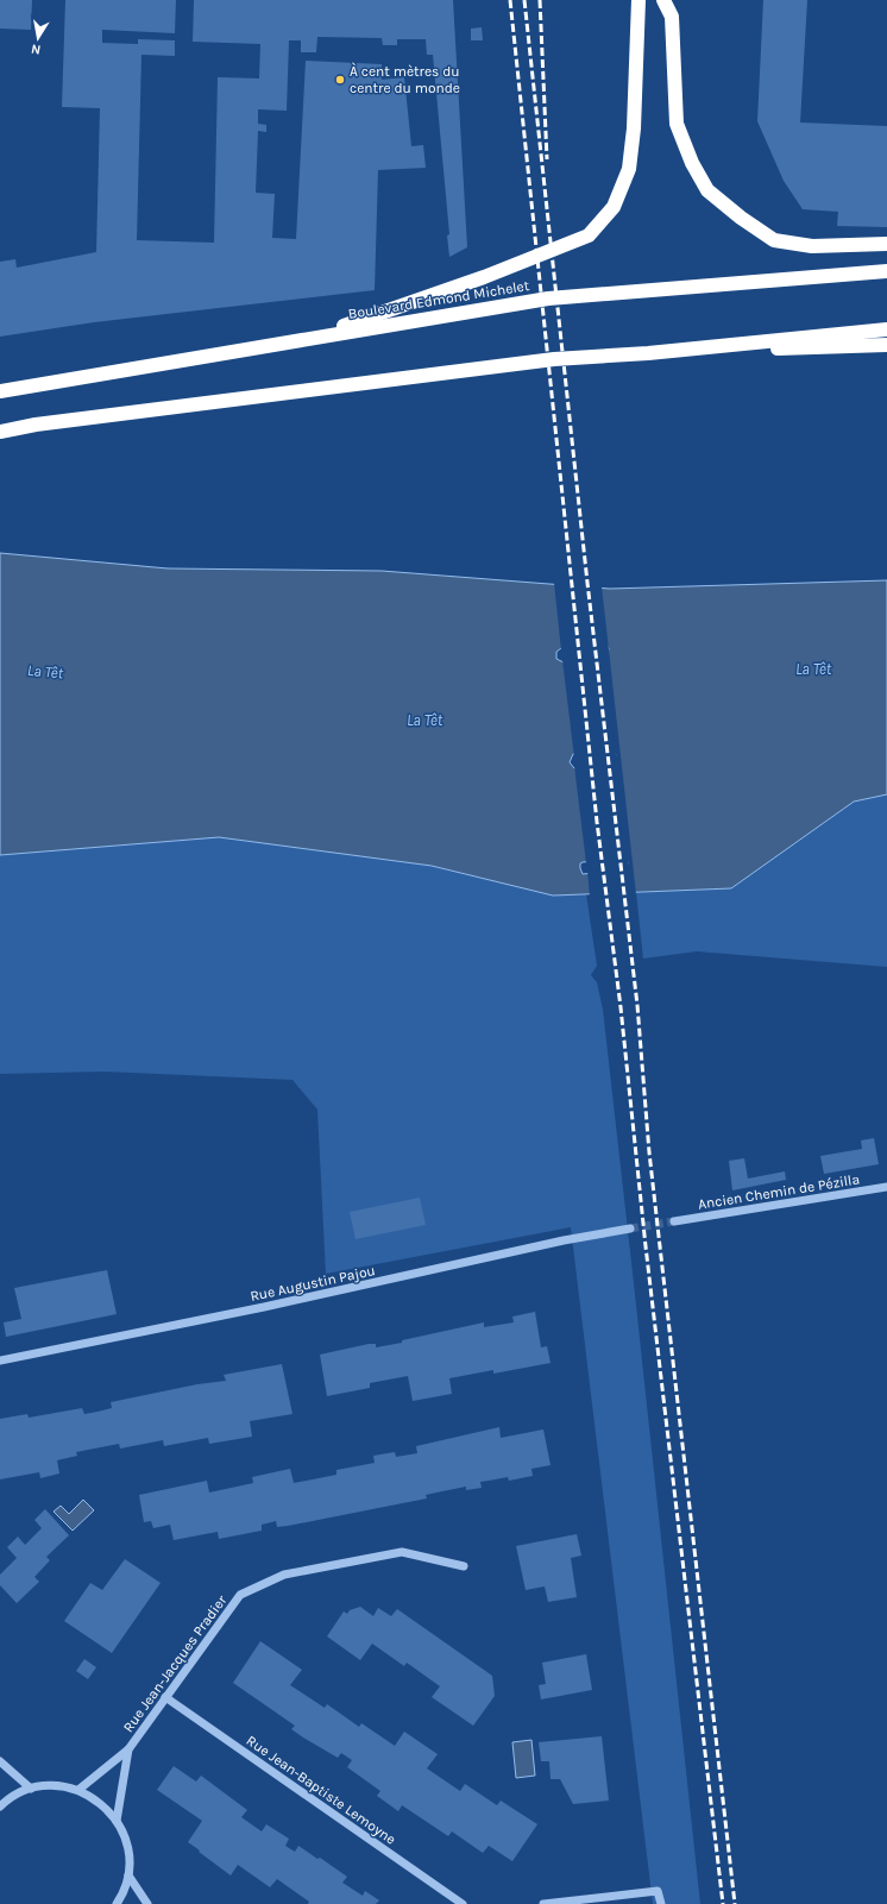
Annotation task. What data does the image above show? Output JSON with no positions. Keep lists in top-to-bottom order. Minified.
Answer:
{"streets":{"highway":["Boulevard Edmond Michelet"],"street":["Ancien Chemin de Pézilla","Rue Augustin Pajou","Rue Jean-Jacques Pradier","Rue Jean-Baptiste Lemoyne"]},"crossings":[["Rue Jean-Jacques Pradier","Rue Jean-Baptiste Lemoyne"]],"water":["La Têt"],"places":["À cent mètres du centre du monde"],"north":"bottom"}
